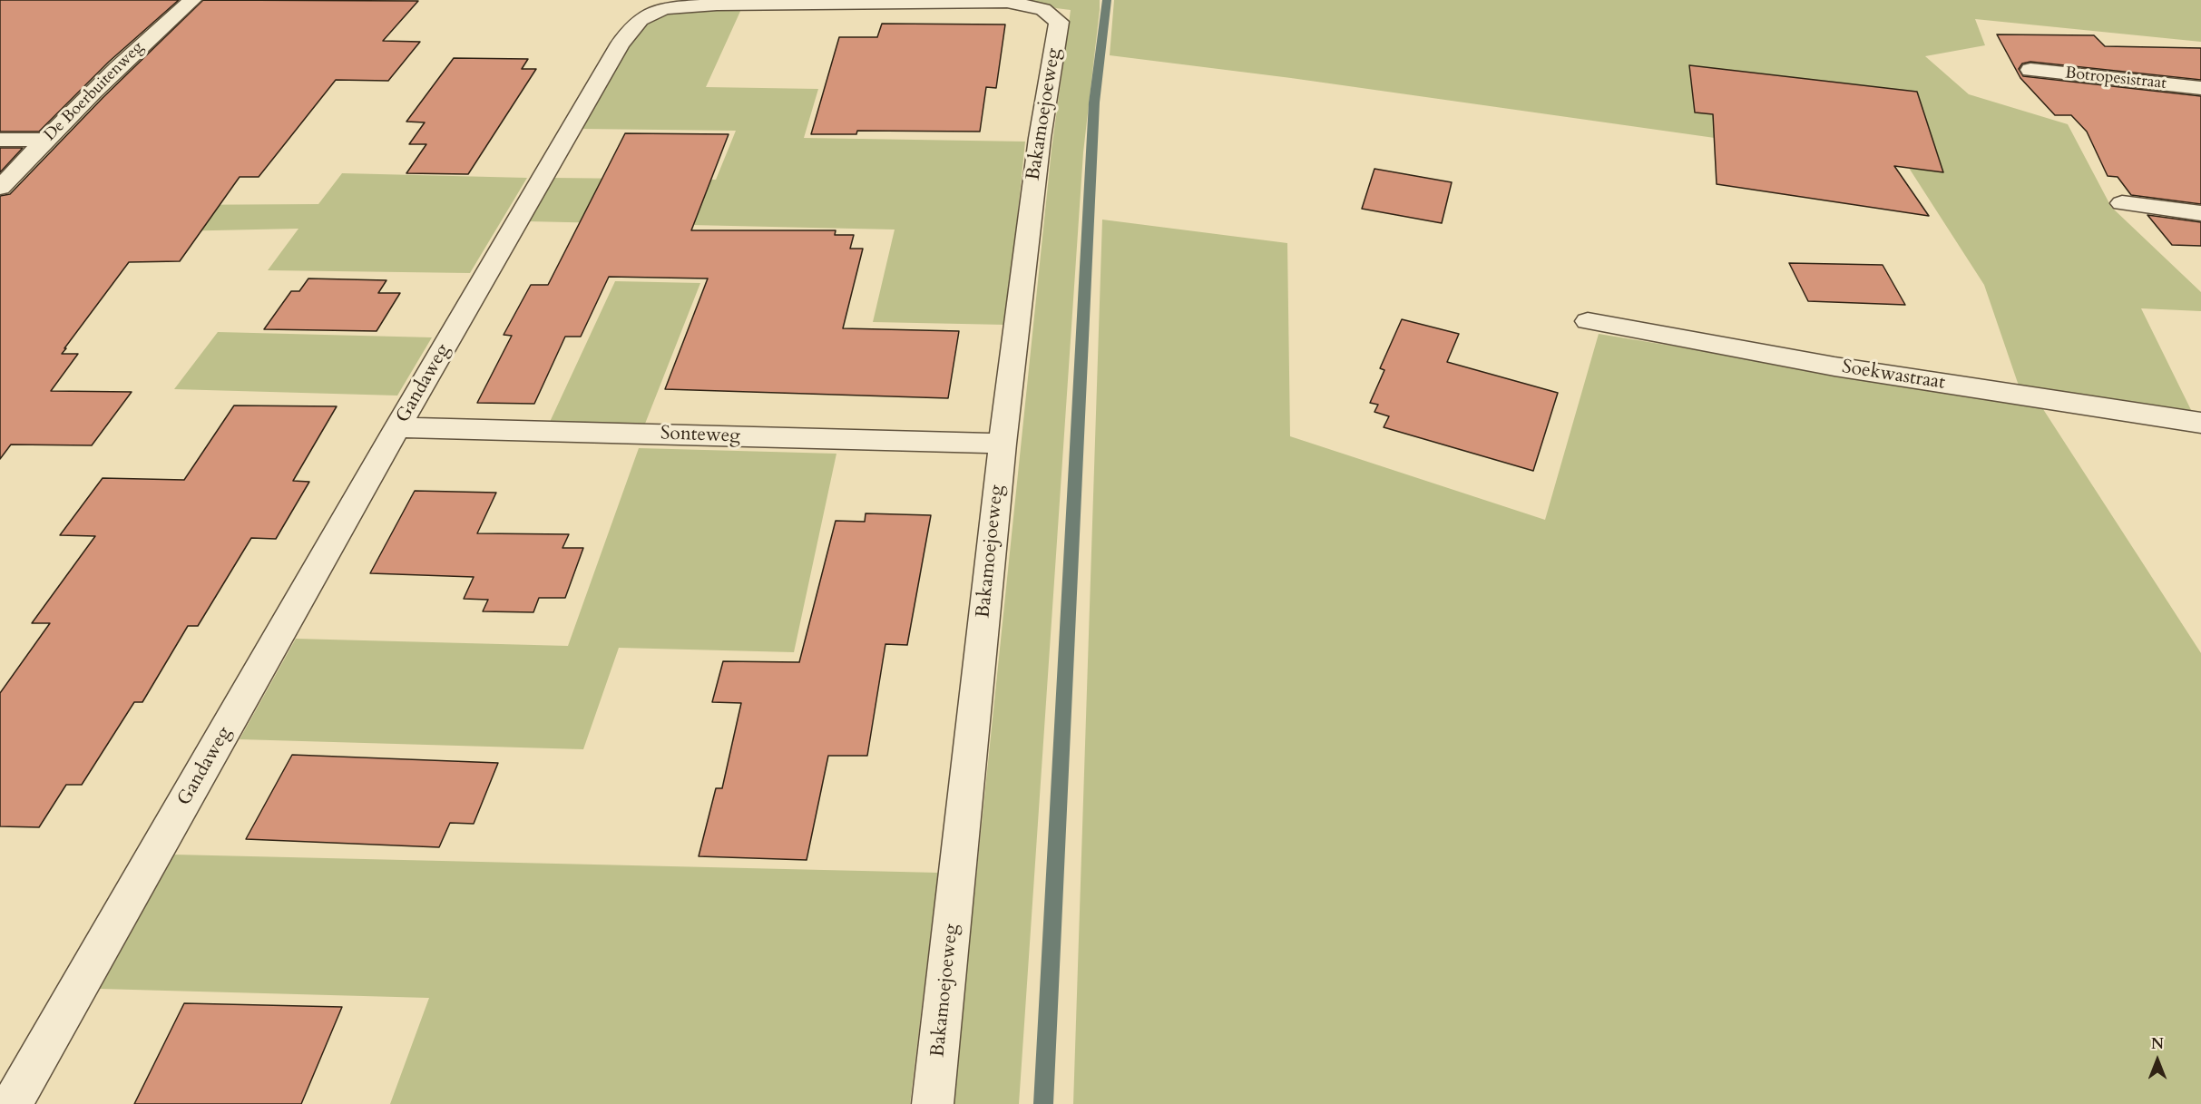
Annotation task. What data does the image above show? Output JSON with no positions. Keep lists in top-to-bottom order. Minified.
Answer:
{"streets":{"street":["Botropesistraat","De Boerbuitenweg","Bakamoejoeweg","Soekwastraat","Gandaweg","Sonteweg"]},"crossings":[["Bakamoejoeweg","Gandaweg"],["Bakamoejoeweg","Sonteweg"],["Gandaweg","Sonteweg"]],"north":"top"}
